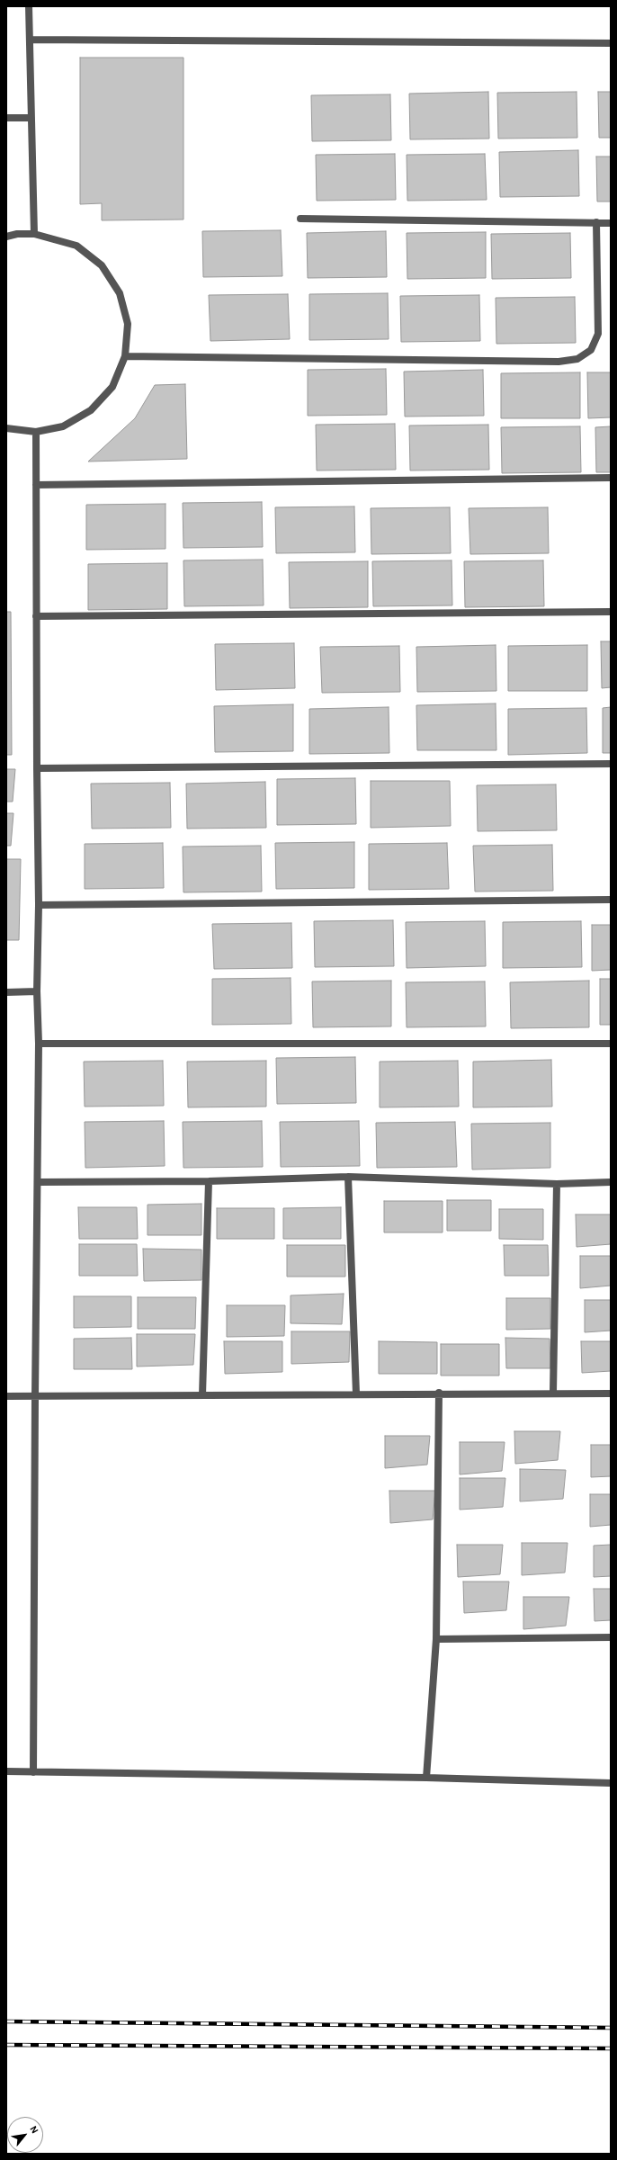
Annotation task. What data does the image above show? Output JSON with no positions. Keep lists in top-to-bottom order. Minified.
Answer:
{"north":"top right"}
